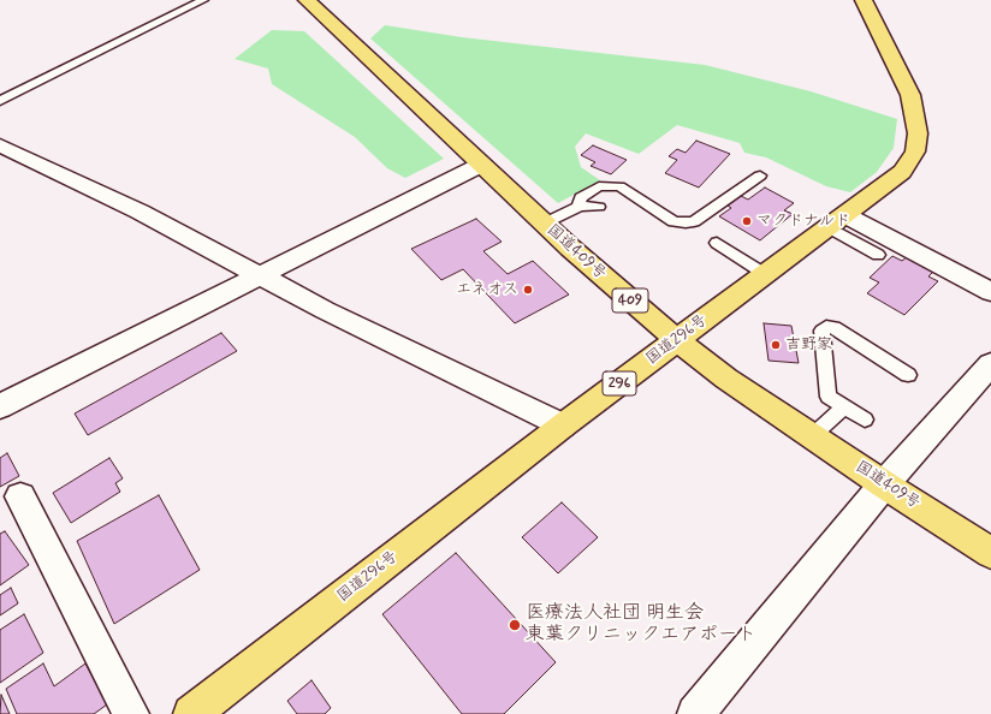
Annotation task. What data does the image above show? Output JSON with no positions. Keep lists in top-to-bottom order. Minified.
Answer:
{"streets":{"highway":["国道409号","409","国道296号","296"]},"crossings":[["国道409号","国道296号"]],"places":["マクドナルド","エネオス","吉野家","医療法人社団 明生会 東葉クリニックエアポート"]}
